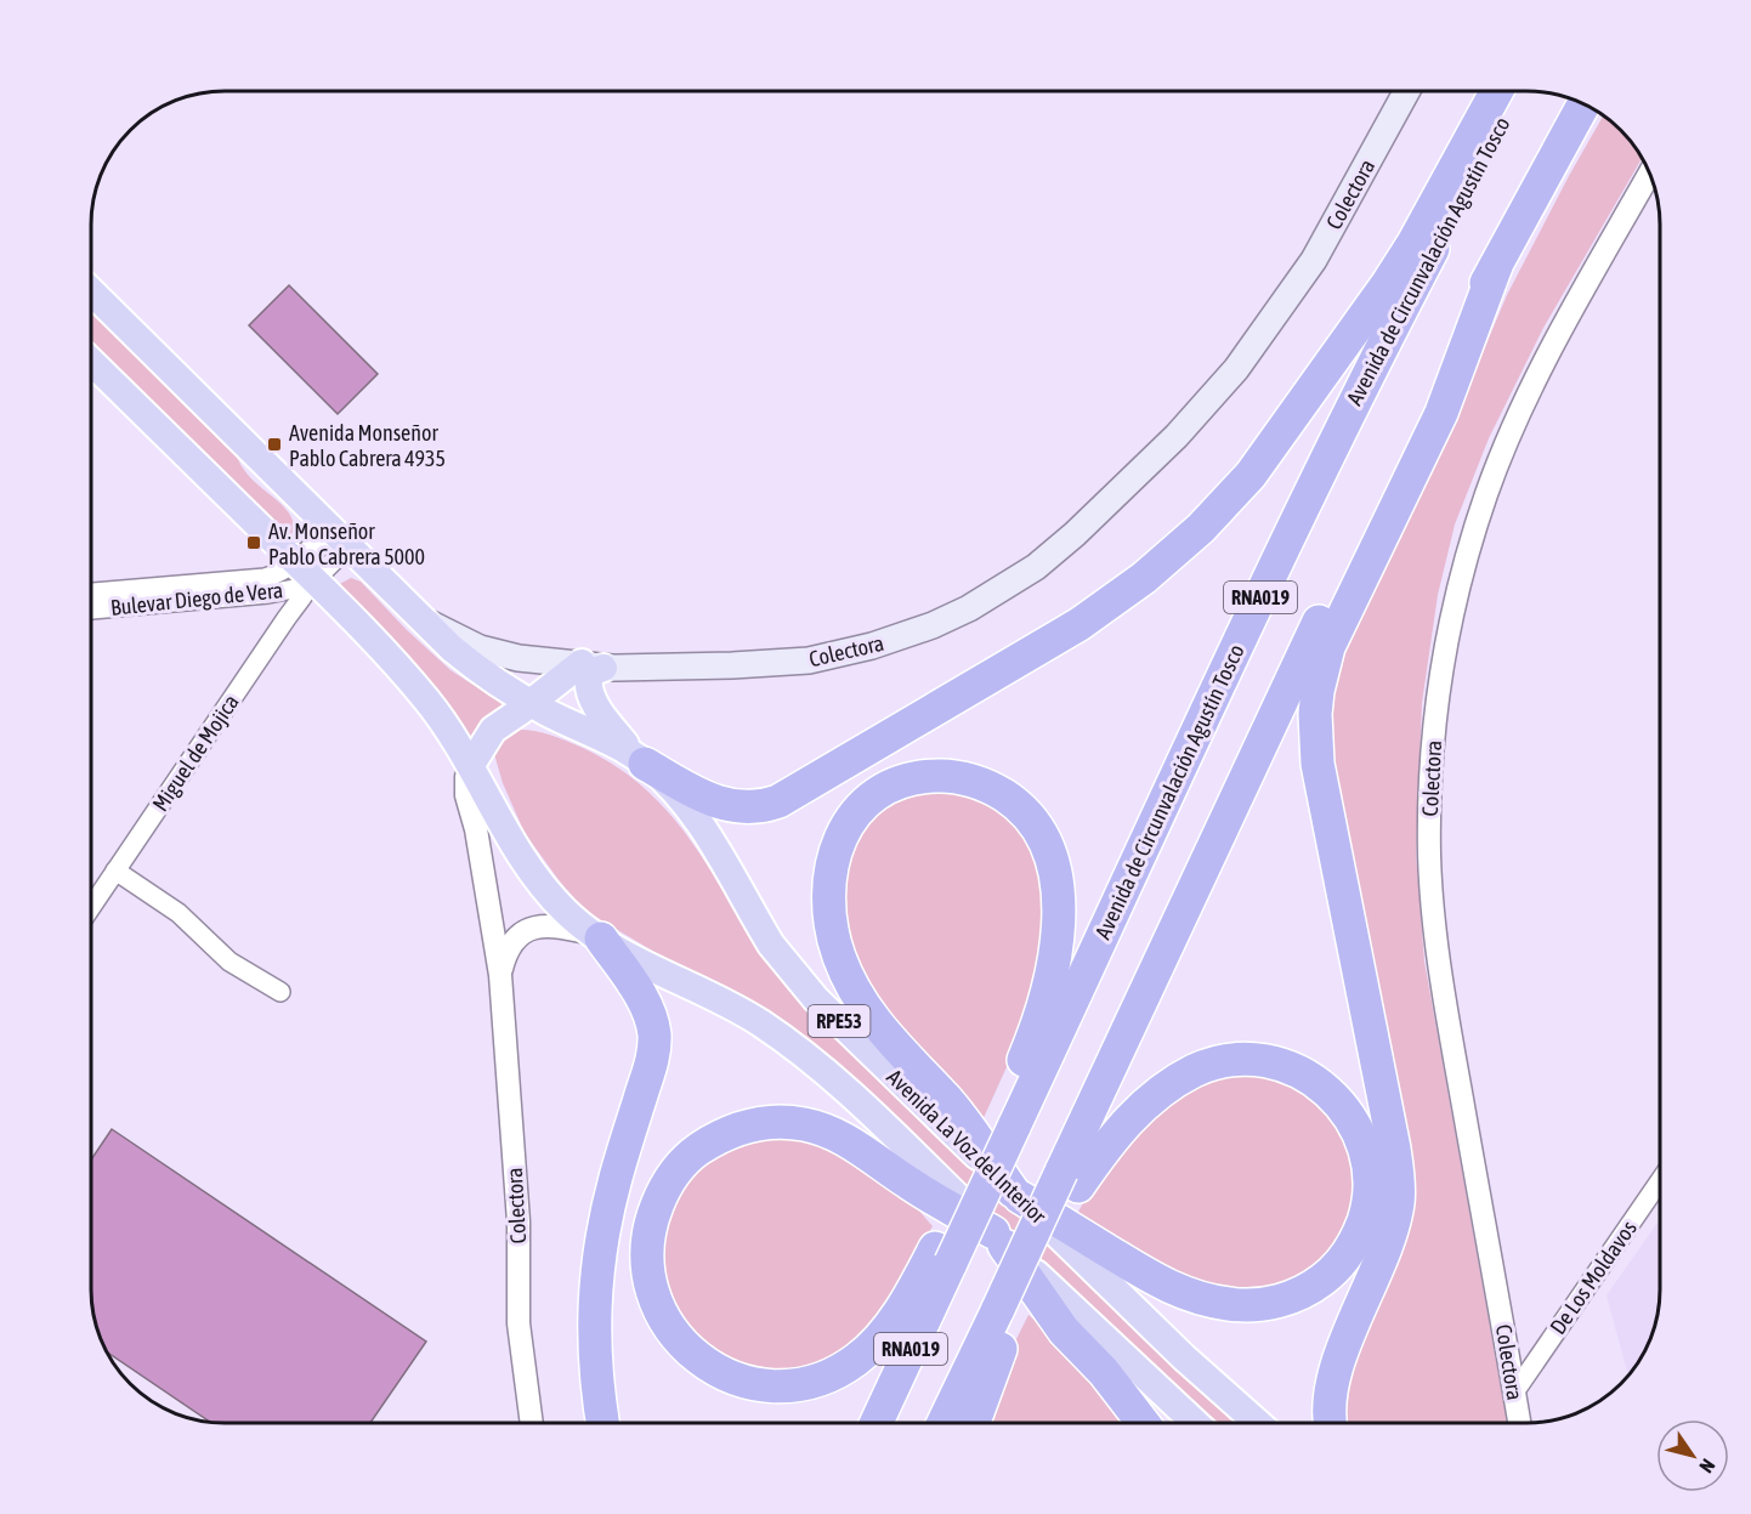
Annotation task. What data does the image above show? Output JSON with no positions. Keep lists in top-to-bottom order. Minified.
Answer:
{"streets":{"highway":["Avenida de Circunvalación Agustín Tosco","RNA019"],"main road":["Colectora","RPE53","Avenida La Voz del Interior"],"street":["Bulevar Diego de Vera","Miguel de Mojica","De Los Moldavos"]},"crossings":[["Colectora","Avenida La Voz del Interior"],["Colectora","De Los Moldavos"],["Avenida de Circunvalación Agustín Tosco","Avenida La Voz del Interior"],["RNA019","Avenida La Voz del Interior"],["Bulevar Diego de Vera","Miguel de Mojica"],["Bulevar Diego de Vera","Avenida La Voz del Interior"],["Miguel de Mojica","Avenida La Voz del Interior"]],"places":{"transit":["Avenida Monseñor Pablo Cabrera 4935","Av. Monseñor Pablo Cabrera 5000"]},"north":"bottom right"}
